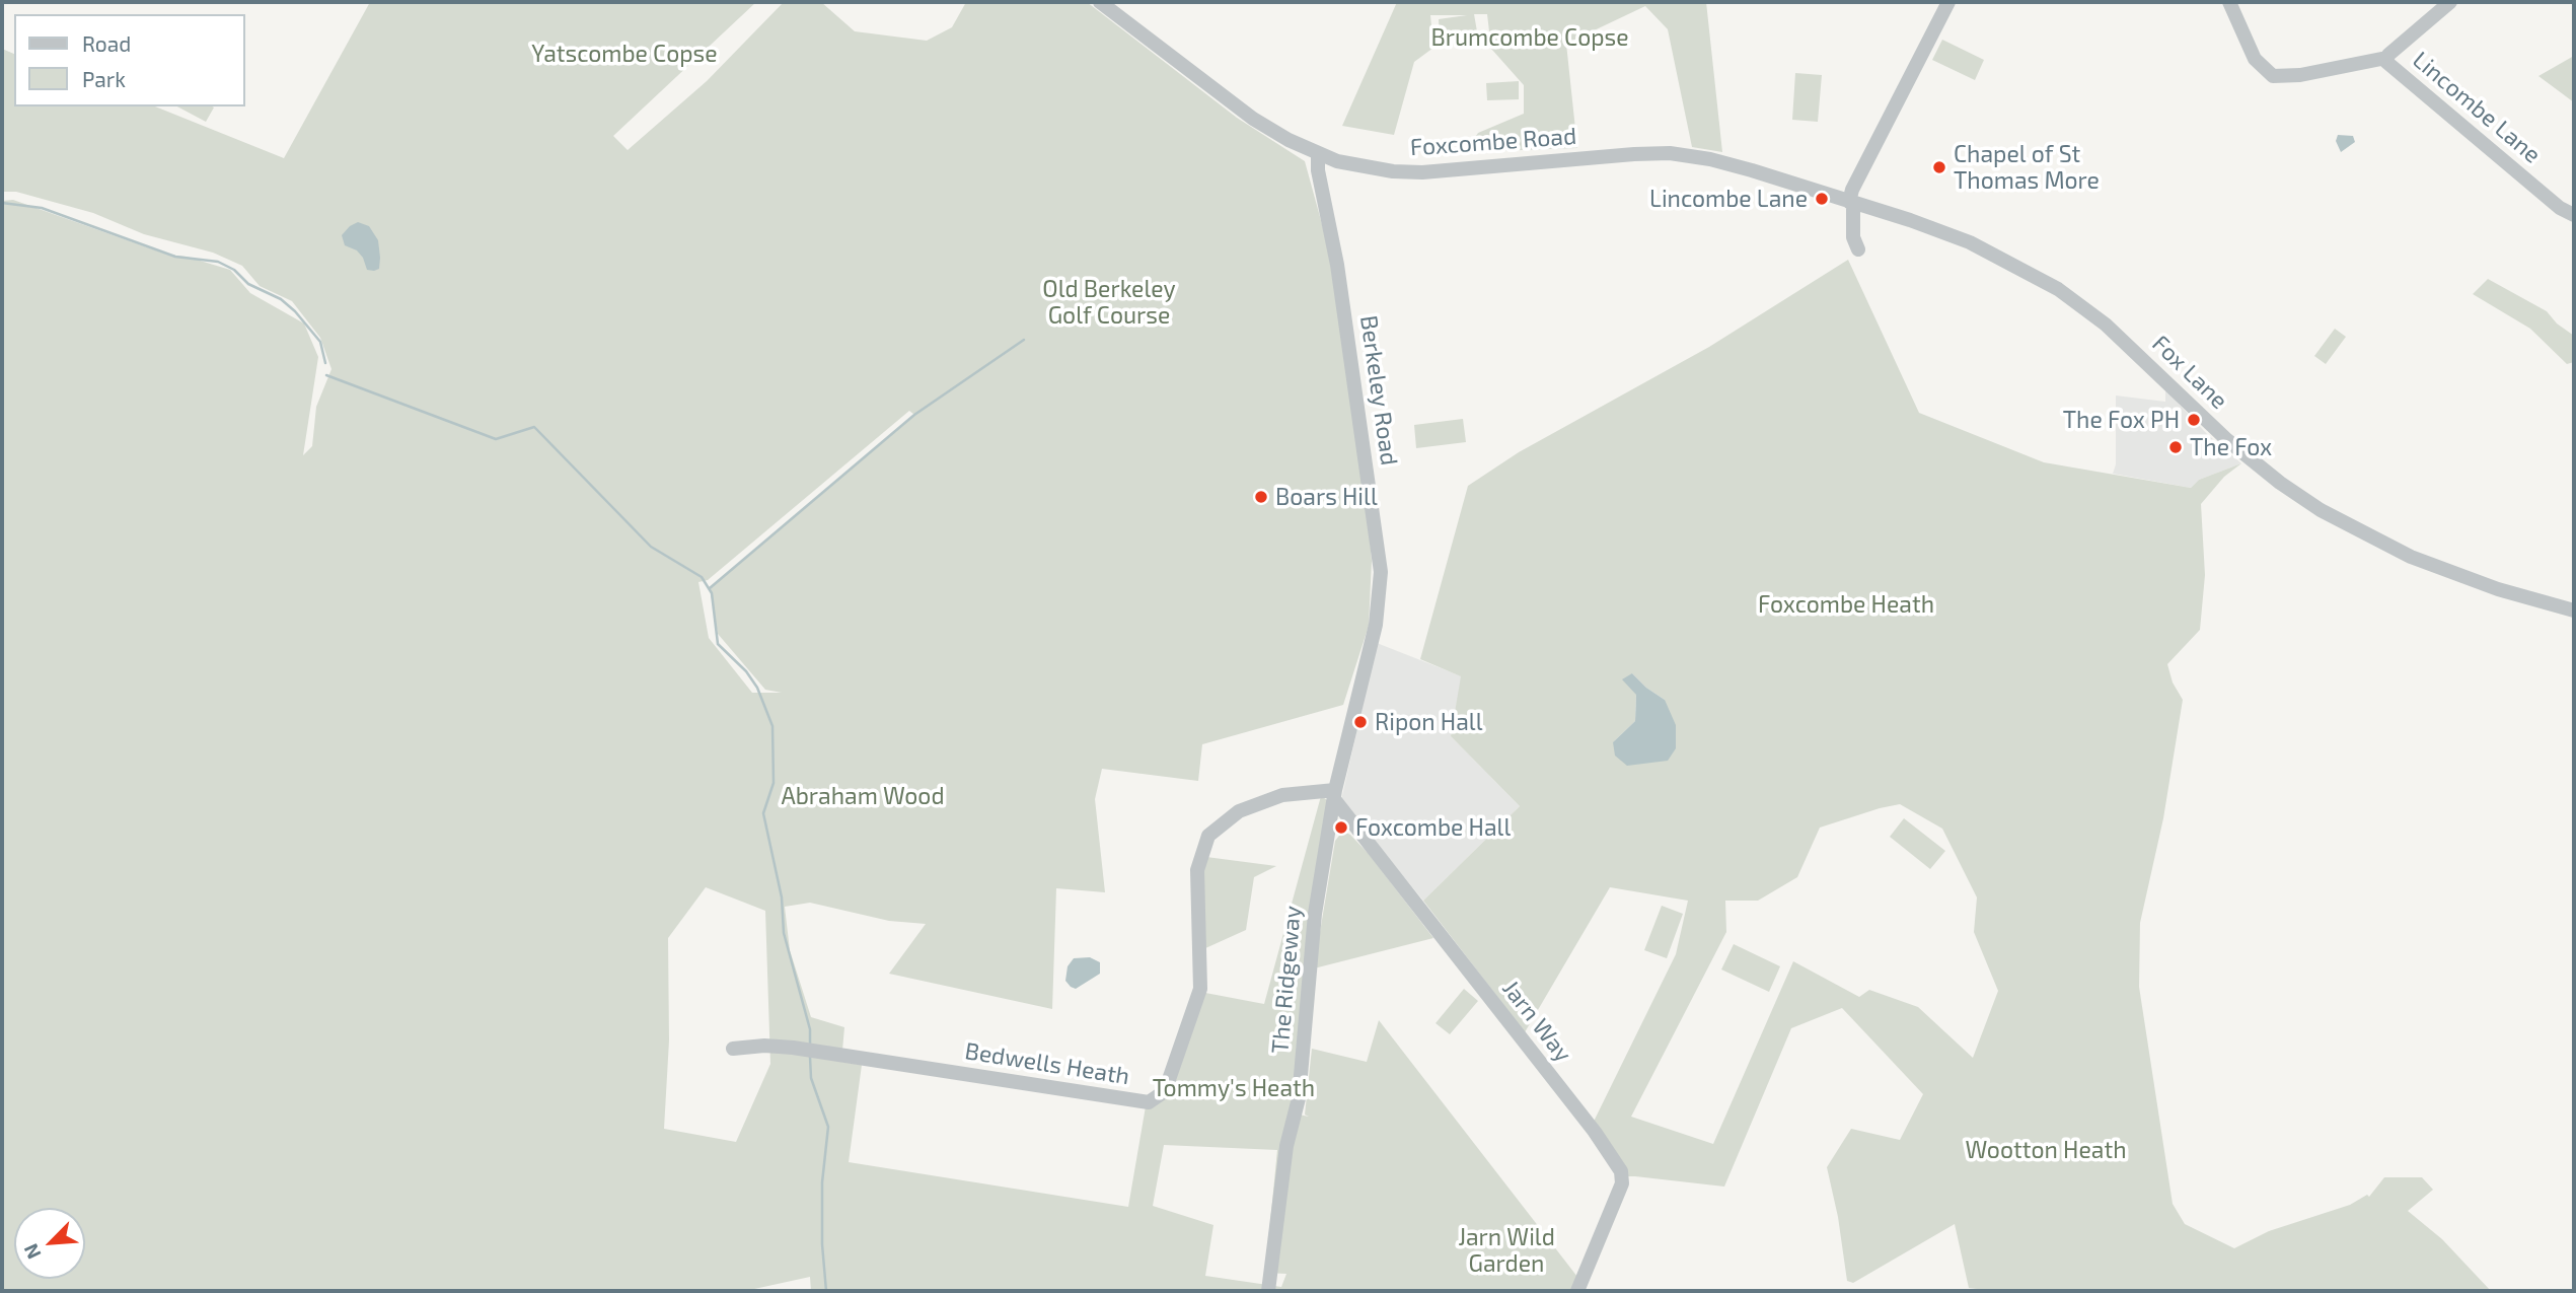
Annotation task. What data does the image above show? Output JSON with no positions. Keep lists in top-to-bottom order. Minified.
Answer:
{"streets":{"street":["Lincombe Lane","Foxcombe Road","Fox Lane","Berkeley Road","The Ridgeway","Jarn Way","Bedwells Heath"]},"crossings":[["Foxcombe Road","Fox Lane"],["Foxcombe Road","Berkeley Road"],["Berkeley Road","The Ridgeway"],["Berkeley Road","Jarn Way"],["Berkeley Road","Bedwells Heath"],["The Ridgeway","Jarn Way"],["The Ridgeway","Bedwells Heath"],["Jarn Way","Bedwells Heath"]],"parks":["Brumcombe Copse","Yatscombe Copse","Old Berkeley Golf Course","Foxcombe Heath","Abraham Wood","Tommy's Heath","Wootton Heath","Jarn Wild Garden"],"places":["Chapel of St Thomas More","Lincombe Lane","The Fox PH","The Fox","Boars Hill","Ripon Hall","Foxcombe Hall"],"legend":["Road","Park"],"north":"bottom left"}
